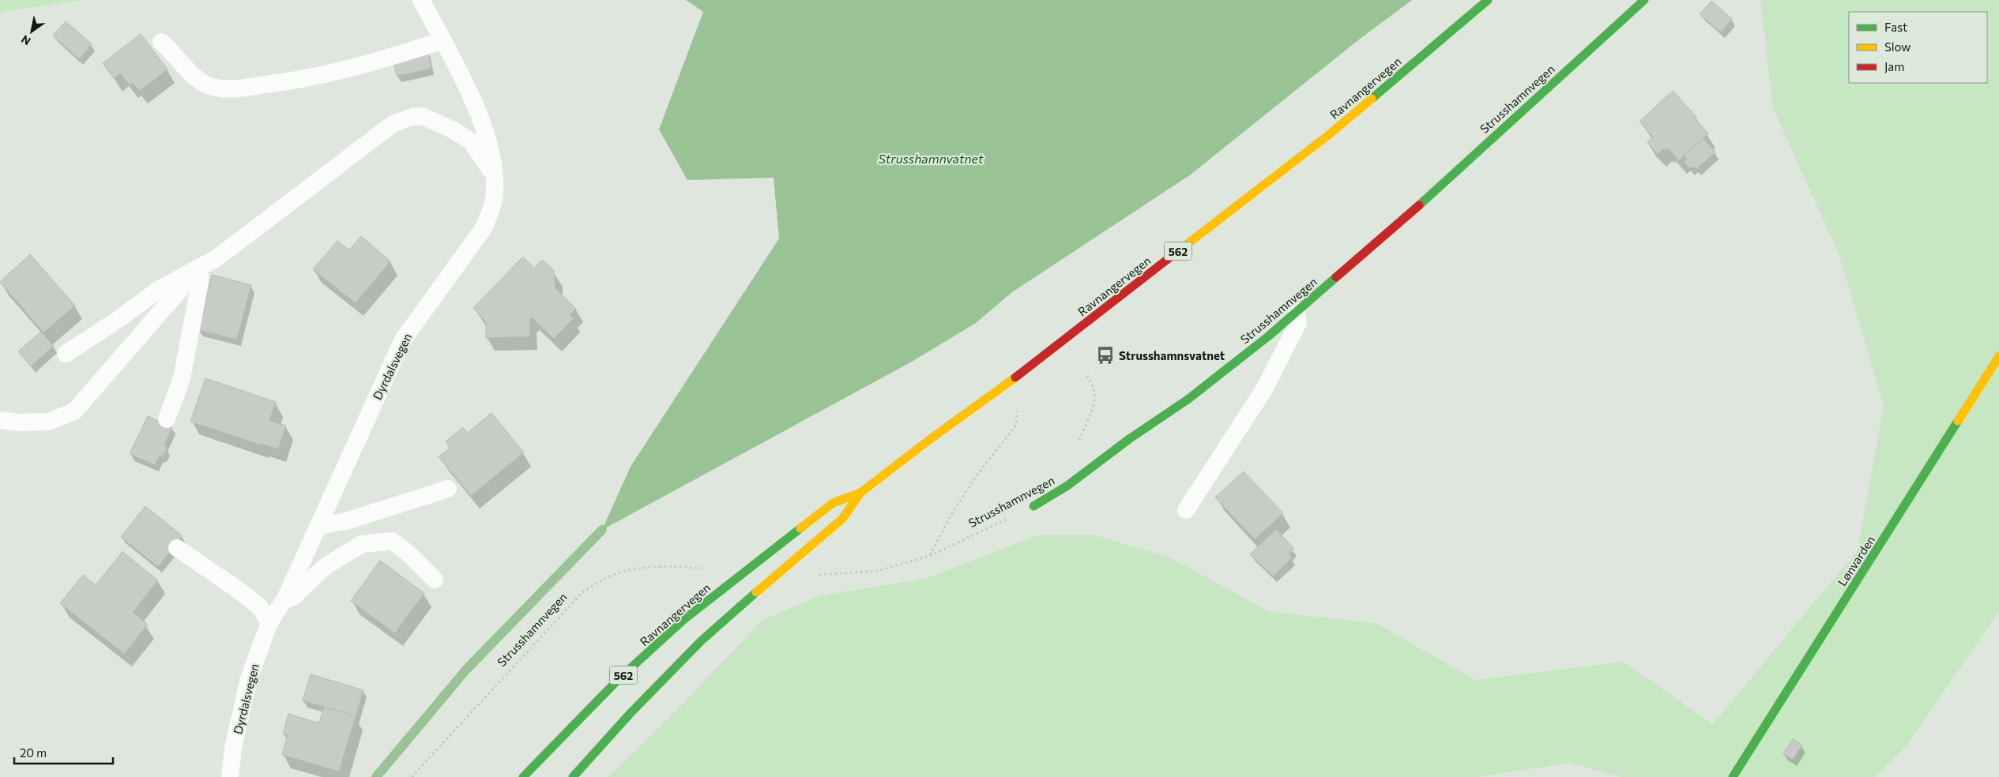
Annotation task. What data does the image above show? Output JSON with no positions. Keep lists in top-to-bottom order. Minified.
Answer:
{"streets":{"main road":["Ravnangervegen","Strusshamnvegen","562","Lønvarden"],"lane":["Dyrdalsvegen"]},"water":["Strusshamnvatnet"],"places":{"bus stop":["Strusshamnsvatnet"]},"legend":["Fast","Slow","Jam"],"scale_bar":"20 m","north":"bottom left"}
